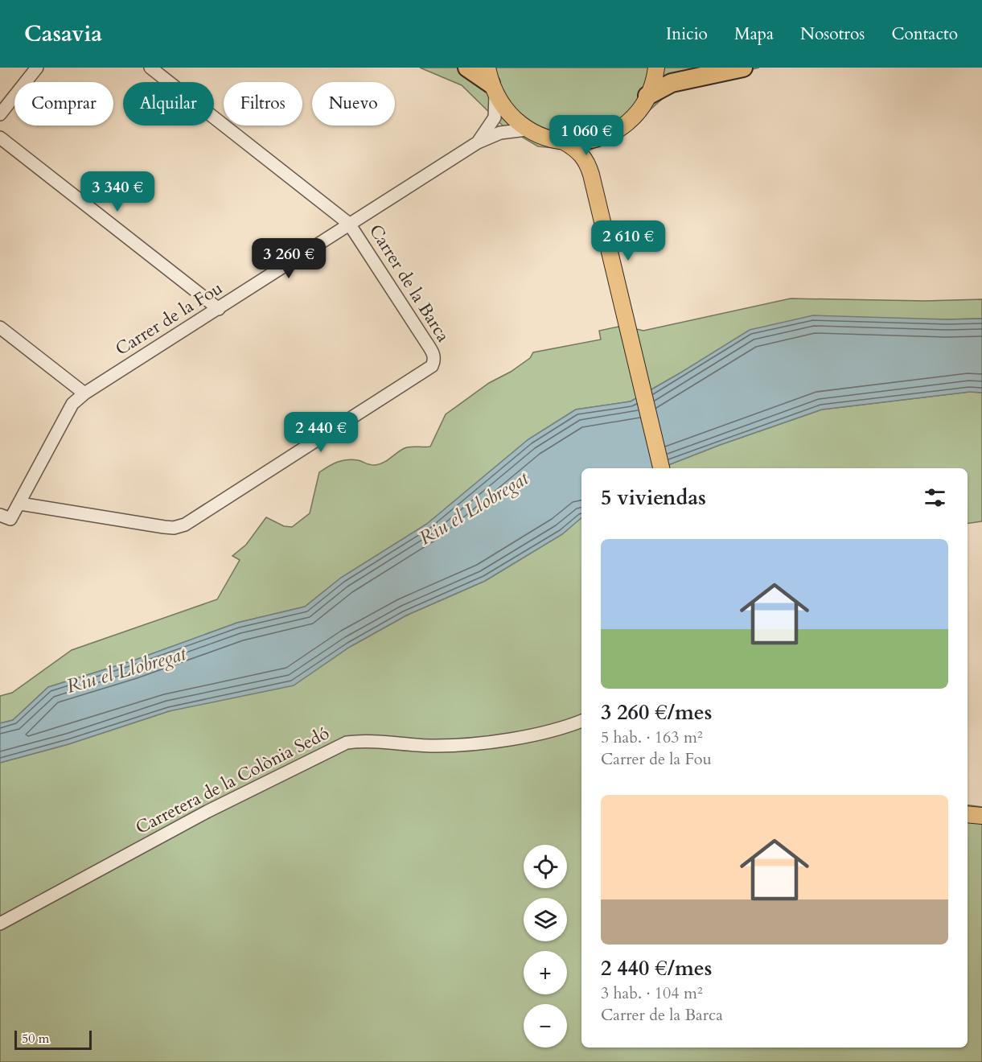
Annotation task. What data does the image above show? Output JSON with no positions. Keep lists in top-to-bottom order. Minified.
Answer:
{"streets":{"street":["Carrer de la Barca","Carrer de la Fou","Carretera de la Colònia Sedó"]},"crossings":[["Carrer de la Barca","Carrer de la Fou"]],"water":["Riu el Llobregat"],"scale_bar":"50 m","page":{"header":"Casavia","nav":["Inicio","Mapa","Nosotros","Contacto"],"chip":["Comprar","Alquilar","Filtros","Nuevo"],"price":["1 060 €","3 340 €","2 610 €","3 260 €","2 440 €"],"heading":"5 viviendas","list":[{"name":"3 260 €/mes","note":"5 hab. · 163 m² · Carrer de la Fou"},{"name":"2 440 €/mes","note":"3 hab. · 104 m² · Carrer de la Barca"}],"map_buttons":["+","−"],"scale":"50 m"}}
